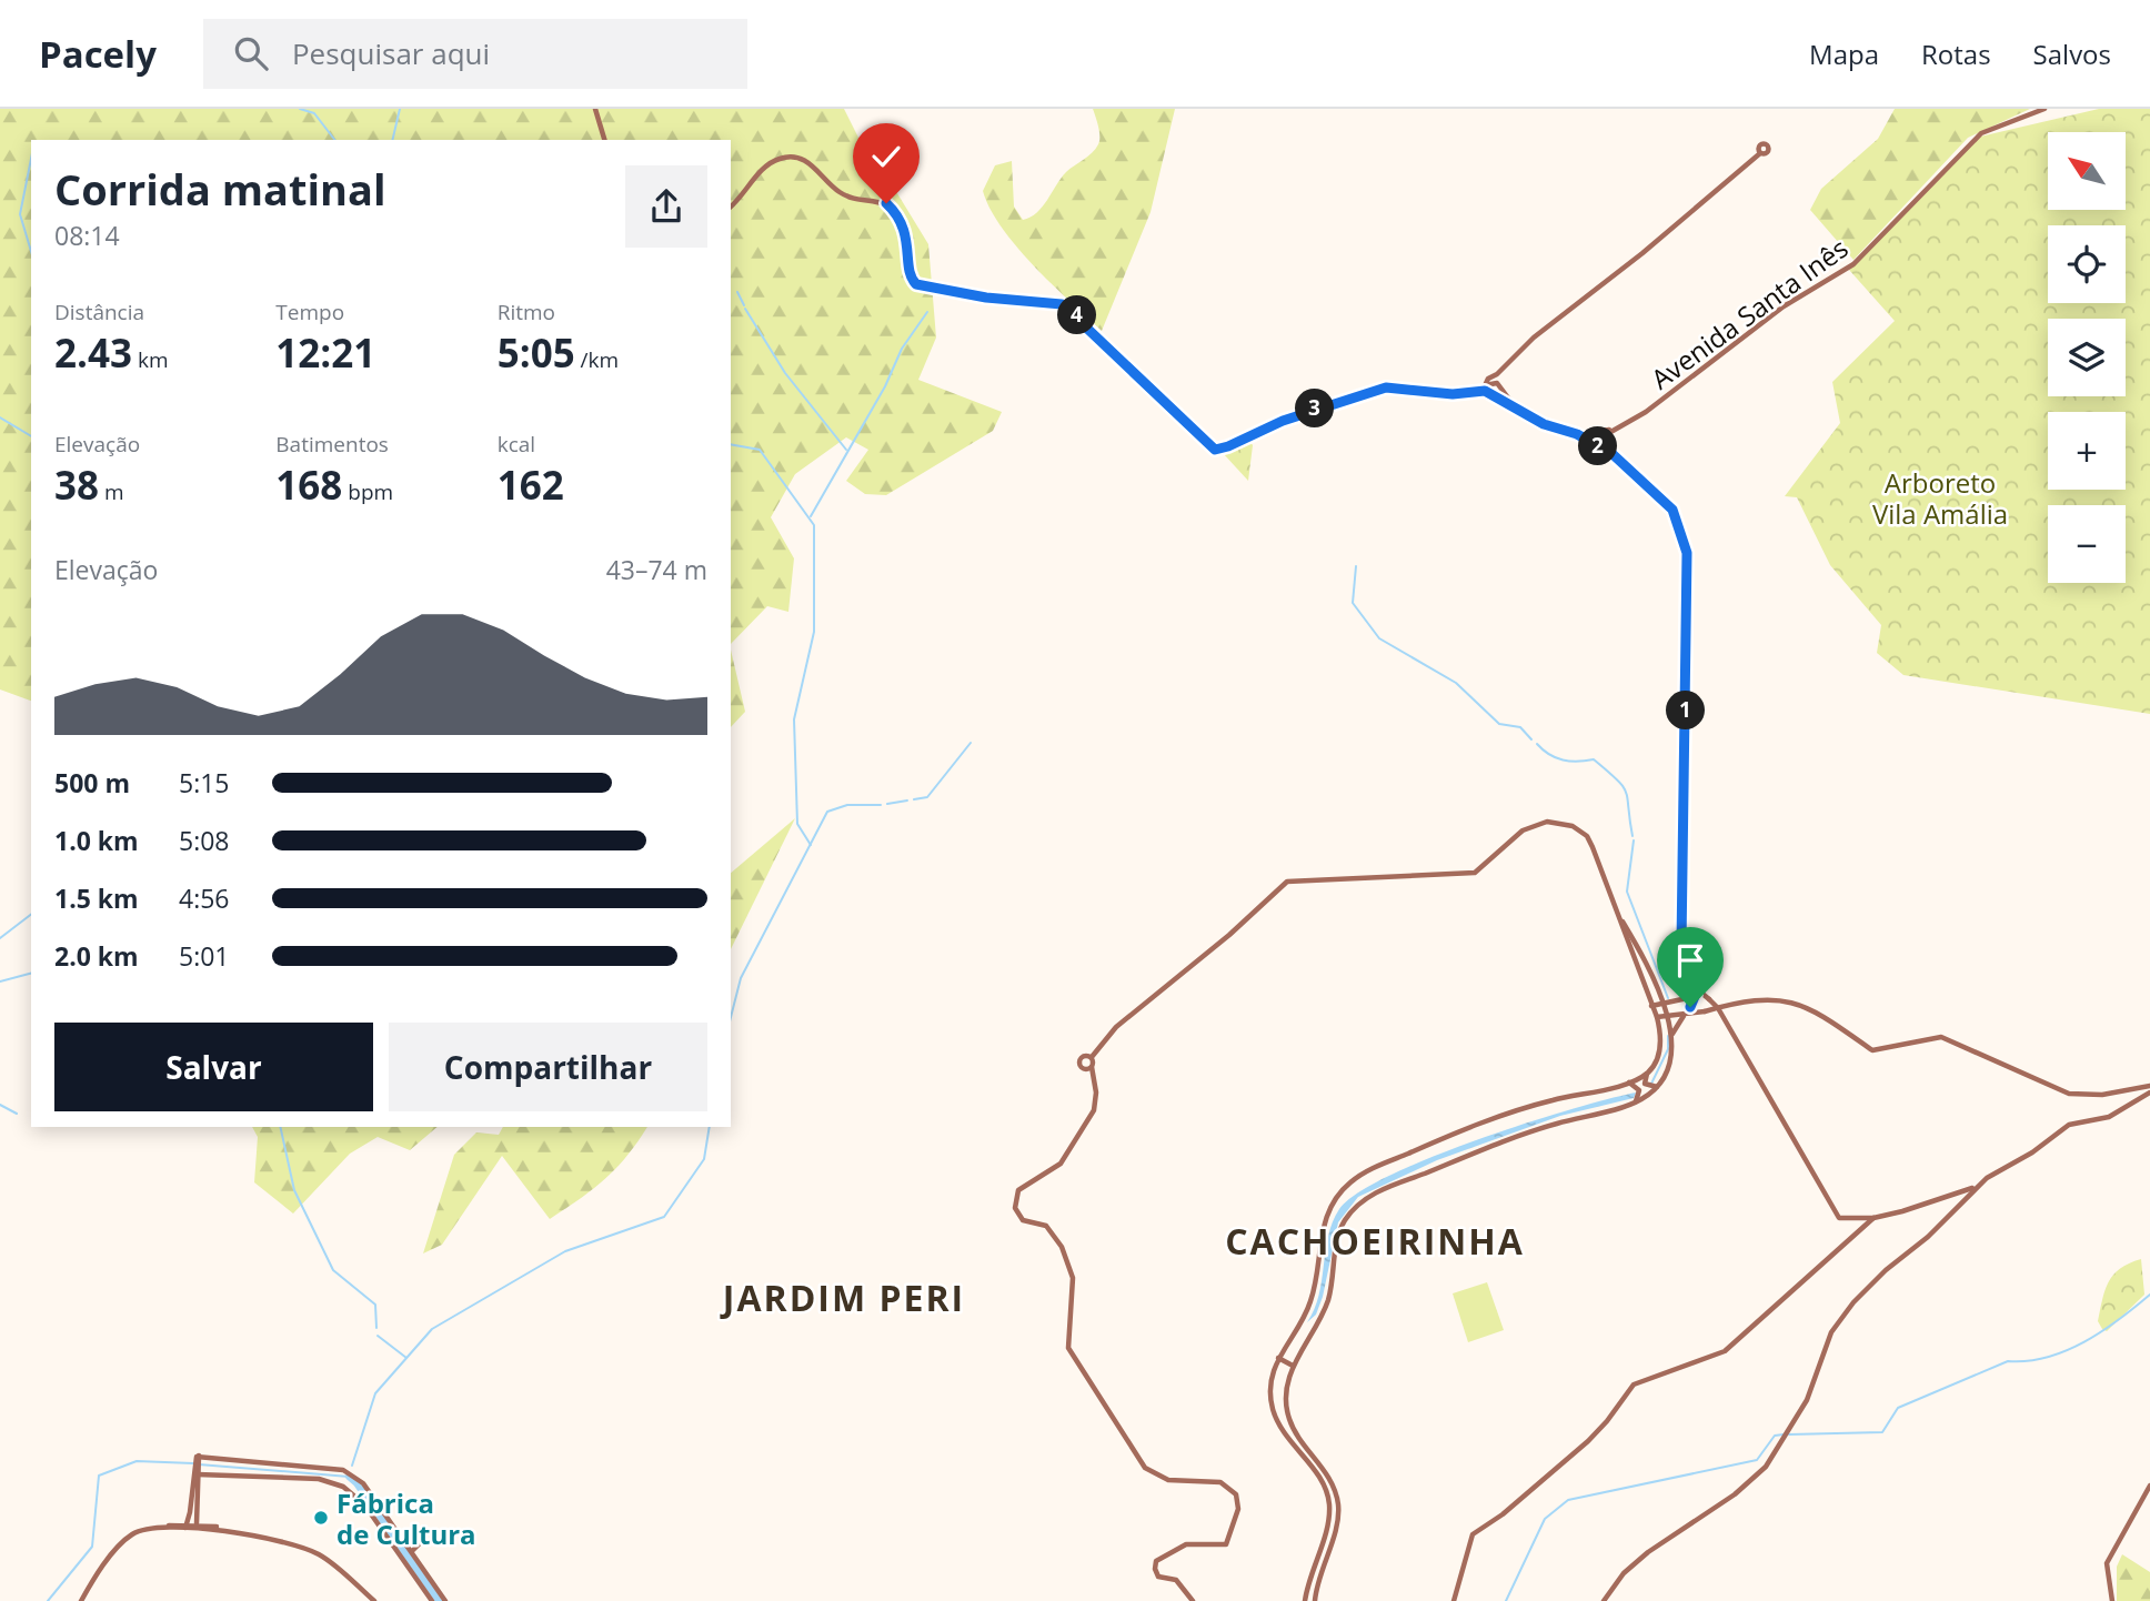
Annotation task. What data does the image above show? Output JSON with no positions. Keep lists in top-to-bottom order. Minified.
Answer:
{"streets":{"main road":["Avenida Santa Inês"]},"districts":["CACHOEIRINHA","JARDIM PERI"],"parks":["Arboreto Vila Amália"],"places":["Fábrica de Cultura"],"north":"top left","page":{"header":"Pacely","search":"Pesquisar aqui","nav":["Mapa","Rotas","Salvos"],"map_buttons":["+","−"],"heading":["Corrida matinal","08:14"],"stats":[["Distância","2.43 km"],["Tempo","12:21"],["Ritmo","5:05 /km"],["Elevação","38 m"],["Batimentos","168 bpm"],["kcal","162"]],"pins":["4","3","2","1"],"chart":["Elevação","43–74 m"],"list":[{"name":"500 m","note":"5:15"},{"name":"1.0 km","note":"5:08"},{"name":"1.5 km","note":"4:56"},{"name":"2.0 km","note":"5:01"}],"buttons":["Salvar","Compartilhar"]}}
